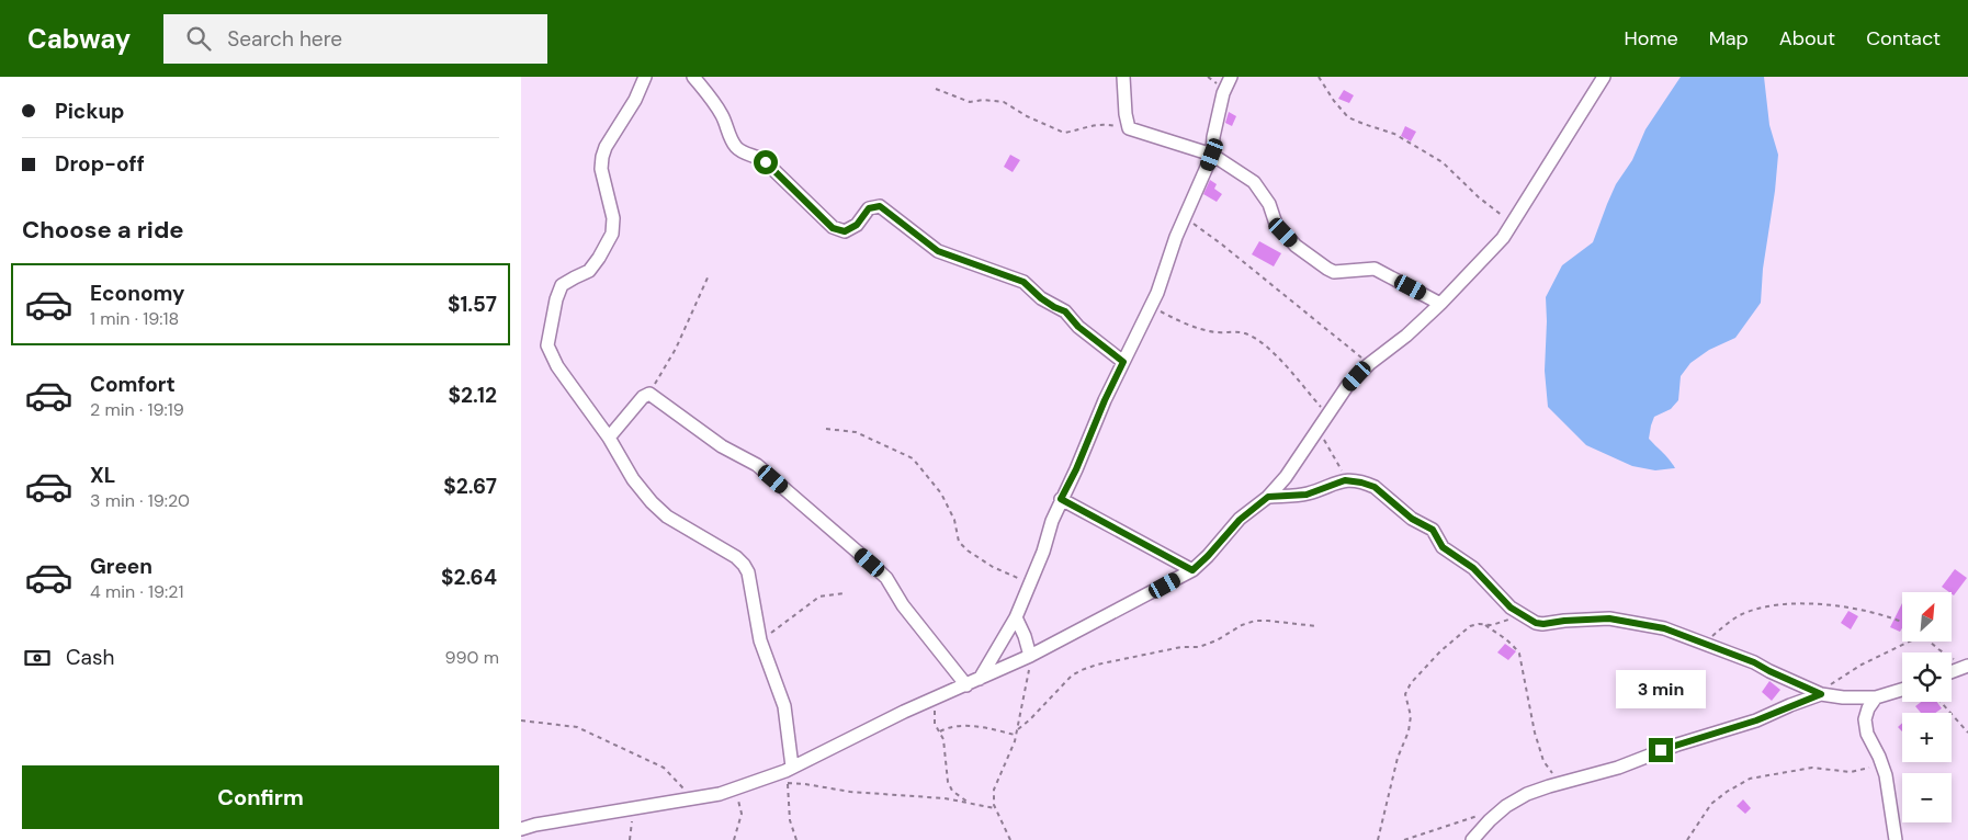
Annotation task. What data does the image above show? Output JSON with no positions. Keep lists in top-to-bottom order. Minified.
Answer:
{"north":"top right","page":{"header":"Cabway","search":"Search here","nav":["Home","Map","About","Contact"],"banner":["Pickup","Drop-off"],"heading":"Choose a ride","list":[{"name":"Economy","note":"1 min · 19:18","value":"$1.57"},{"name":"Comfort","note":"2 min · 19:19","value":"$2.12"},{"name":"XL","note":"3 min · 19:20","value":"$2.67"},{"name":"Green","note":"4 min · 19:21","value":"$2.64"}],"map_buttons":["+","−"],"pay":["Cash","990 m"],"bubble":"3 min","buttons":"Confirm"}}
